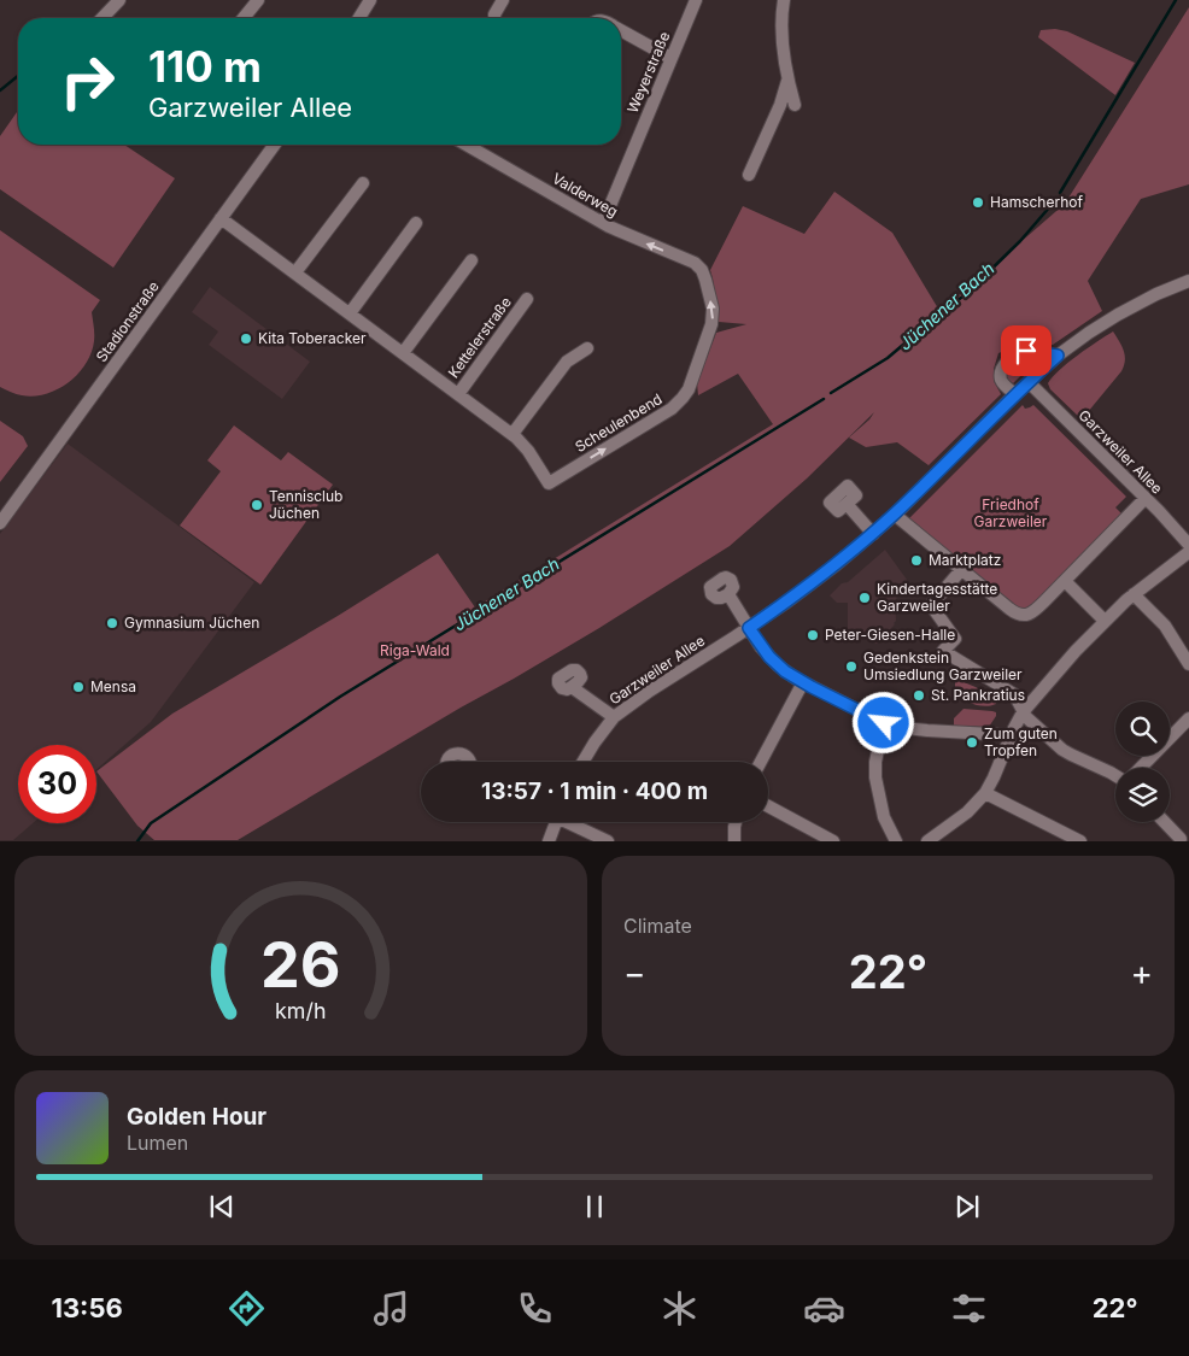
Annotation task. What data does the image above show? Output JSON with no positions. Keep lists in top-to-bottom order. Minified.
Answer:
{"streets":{"street":["Weyerstraße","Valderweg","Stadionstraße","Kettelerstraße","Scheulenbend","Garzweiler Allee"]},"crossings":[["Weyerstraße","Valderweg"],["Valderweg","Scheulenbend"],["Stadionstraße","Kettelerstraße"],["Kettelerstraße","Scheulenbend"]],"one_way":["Valderweg"],"water":["Jüchener Bach"],"parks":["Friedhof Garzweiler","Riga-Wald"],"places":["Hamscherhof","Kita Toberacker","Tennisclub Jüchen","Marktplatz","Kindertagesstätte Garzweiler","Gymnasium Jüchen","Peter-Giesen-Halle","Gedenkstein Umsiedlung Garzweiler","Mensa","St. Pankratius","Zum guten Tropfen"],"page":{"turn":["110 m","Garzweiler Allee"],"limit":"30","trip":"13:57 · 1 min · 400 m","tile":"Climate","heat":["−","22°","+"],"song":["Golden Hour","Lumen"],"tabs":["13:56","22°"],"gauge":["26","km/h"]}}
